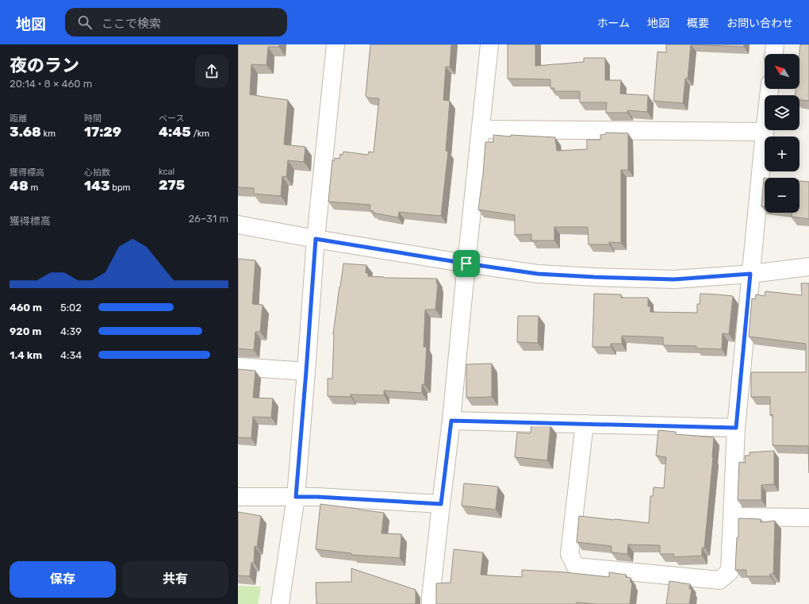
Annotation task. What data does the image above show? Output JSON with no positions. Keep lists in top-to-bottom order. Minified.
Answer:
{"north":"top left","page":{"header":"地図","search":"ここで検索","nav":["ホーム","地図","概要","お問い合わせ"],"heading":["夜のラン","20:14 · 8 × 460 m"],"map_buttons":["+","−"],"stats":[["距離","3.68 km"],["時間","17:29"],["ペース","4:45 /km"],["獲得標高","48 m"],["心拍数","143 bpm"],["kcal","275"]],"chart":["獲得標高","26–31 m"],"list":[{"name":"460 m","note":"5:02"},{"name":"920 m","note":"4:39"},{"name":"1.4 km","note":"4:34"}],"buttons":["保存","共有"]}}
